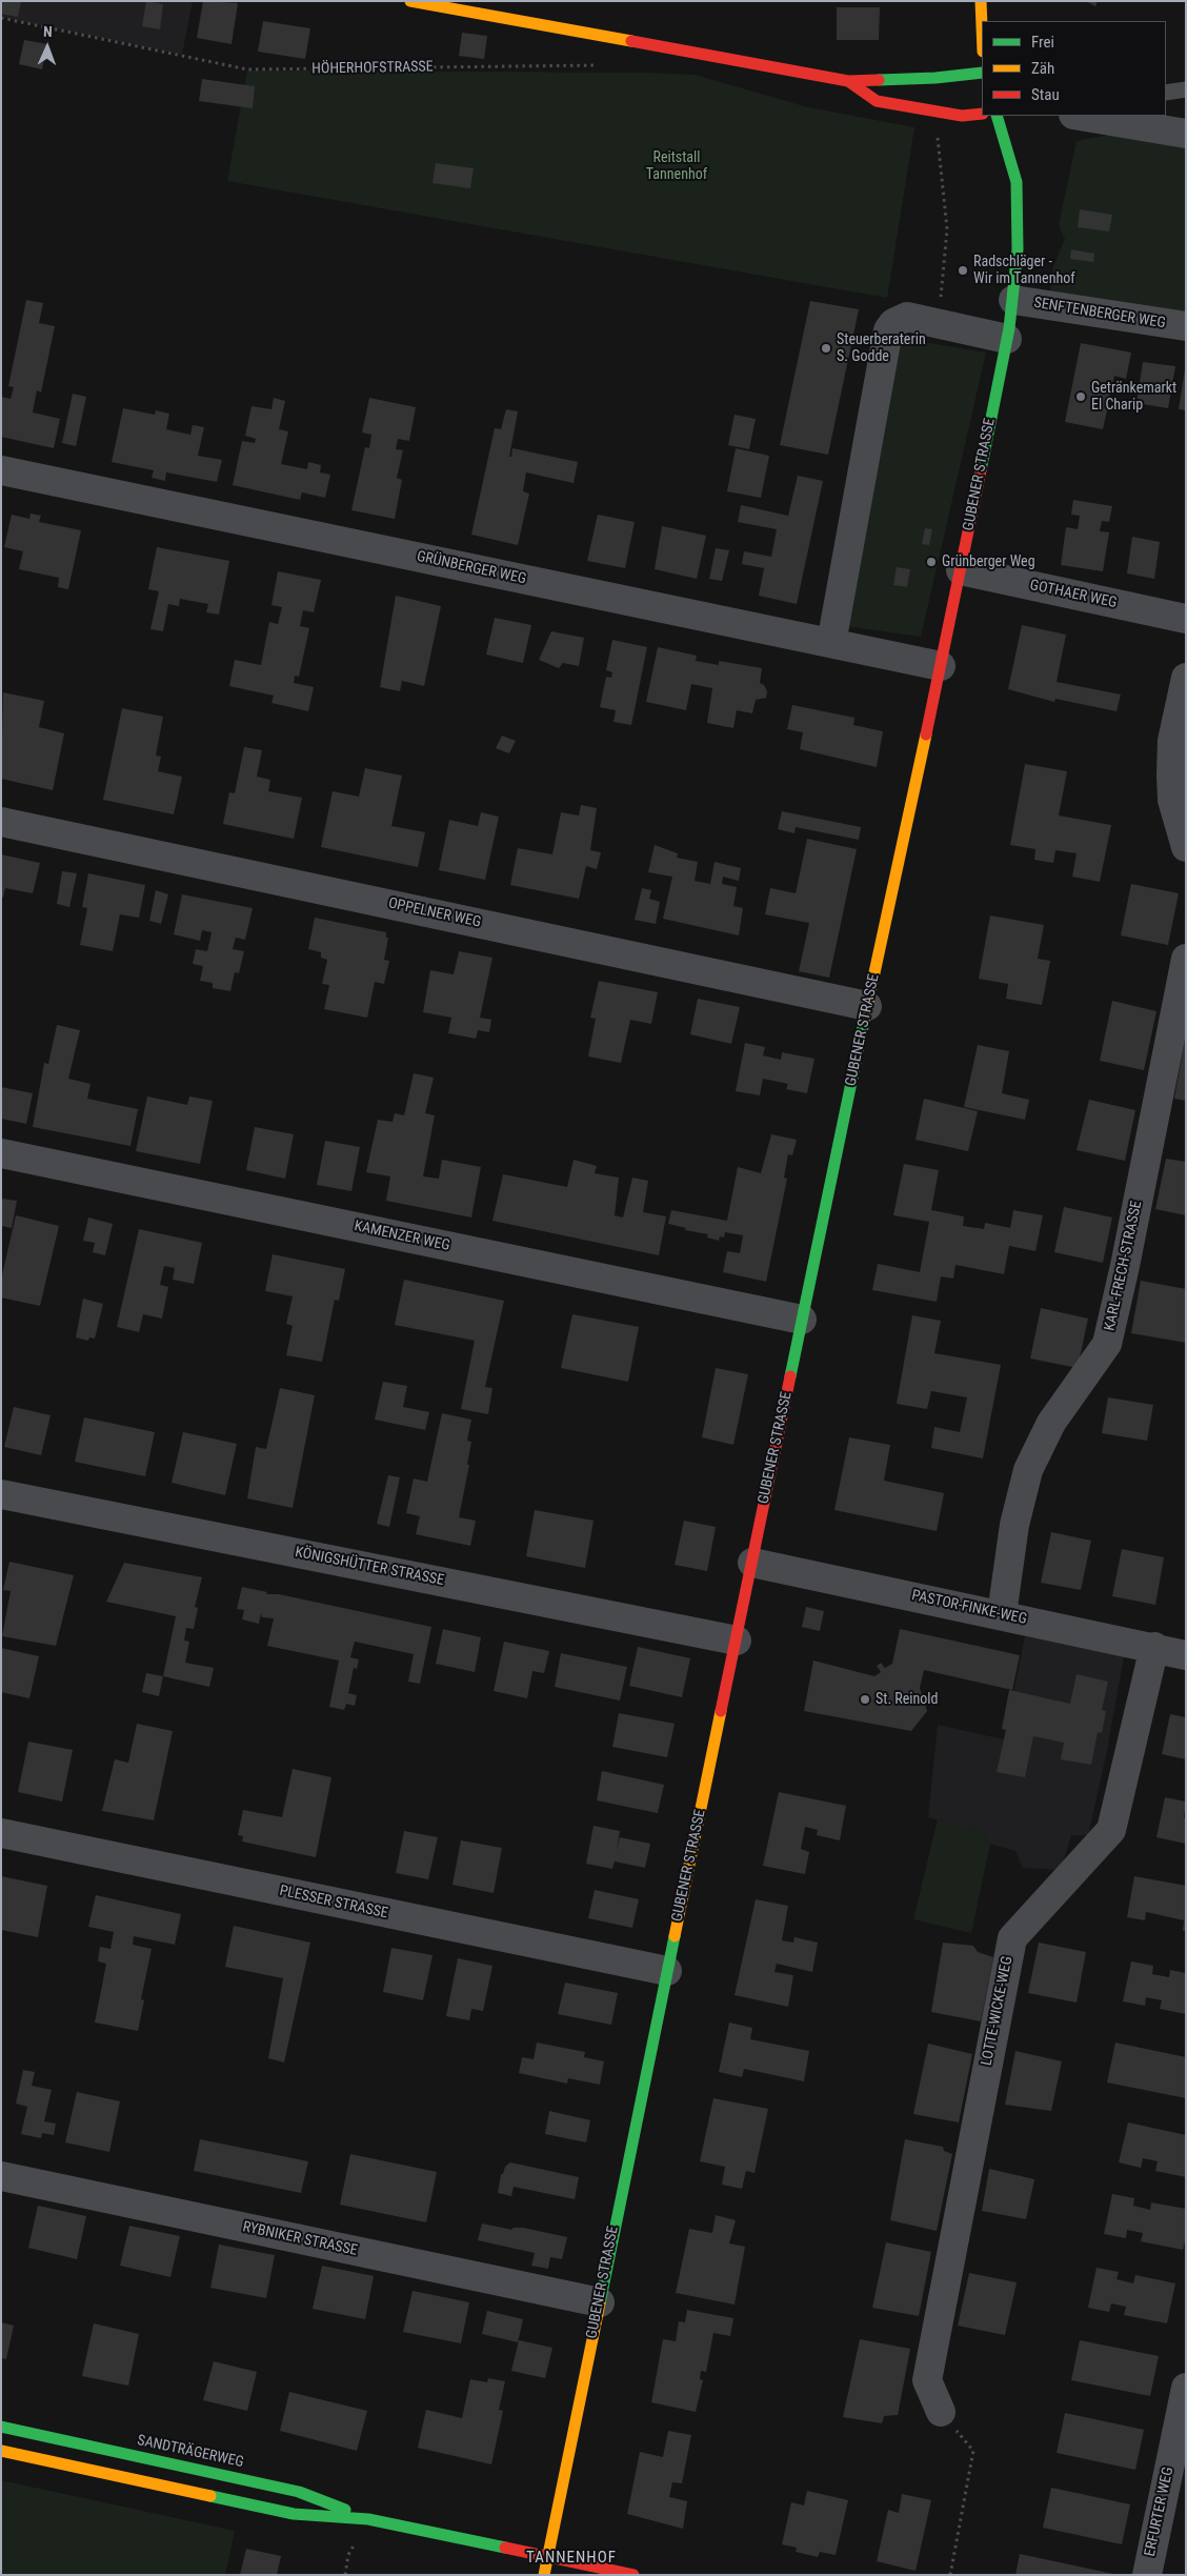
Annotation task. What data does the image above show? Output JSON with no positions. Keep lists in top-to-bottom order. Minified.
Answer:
{"streets":{"street":["SENFTENBERGER WEG","GUBENER STRASSE","GRÜNBERGER WEG","GOTHAER WEG","OPPELNER WEG","KAMENZER WEG","KARL-FRECH-STRASSE","KÖNIGSHÜTTER STRASSE","PASTOR-FINKE-WEG","PLESSER STRASSE","LOTTE-WICKE-WEG","RYBNIKER STRASSE","SANDTRÄGERWEG","ERFURTER WEG"],"path":["HÖHERHOFSTRASSE"]},"crossings":[["SENFTENBERGER WEG","GUBENER STRASSE"],["GUBENER STRASSE","GRÜNBERGER WEG"],["GUBENER STRASSE","GOTHAER WEG"],["GUBENER STRASSE","OPPELNER WEG"],["GUBENER STRASSE","KAMENZER WEG"],["GUBENER STRASSE","KÖNIGSHÜTTER STRASSE"],["GUBENER STRASSE","PASTOR-FINKE-WEG"],["GUBENER STRASSE","PLESSER STRASSE"],["GUBENER STRASSE","RYBNIKER STRASSE"],["GUBENER STRASSE","SANDTRÄGERWEG"],["KARL-FRECH-STRASSE","PASTOR-FINKE-WEG"],["PASTOR-FINKE-WEG","LOTTE-WICKE-WEG"]],"districts":["TANNENHOF"],"parks":["Reitstall Tannenhof"],"places":["Radschläger - Wir im Tannenhof","Steuerberaterin S. Godde","Getränkemarkt El Charip","Grünberger Weg","St. Reinold"],"legend":["Frei","Zäh","Stau"],"north":"top"}
